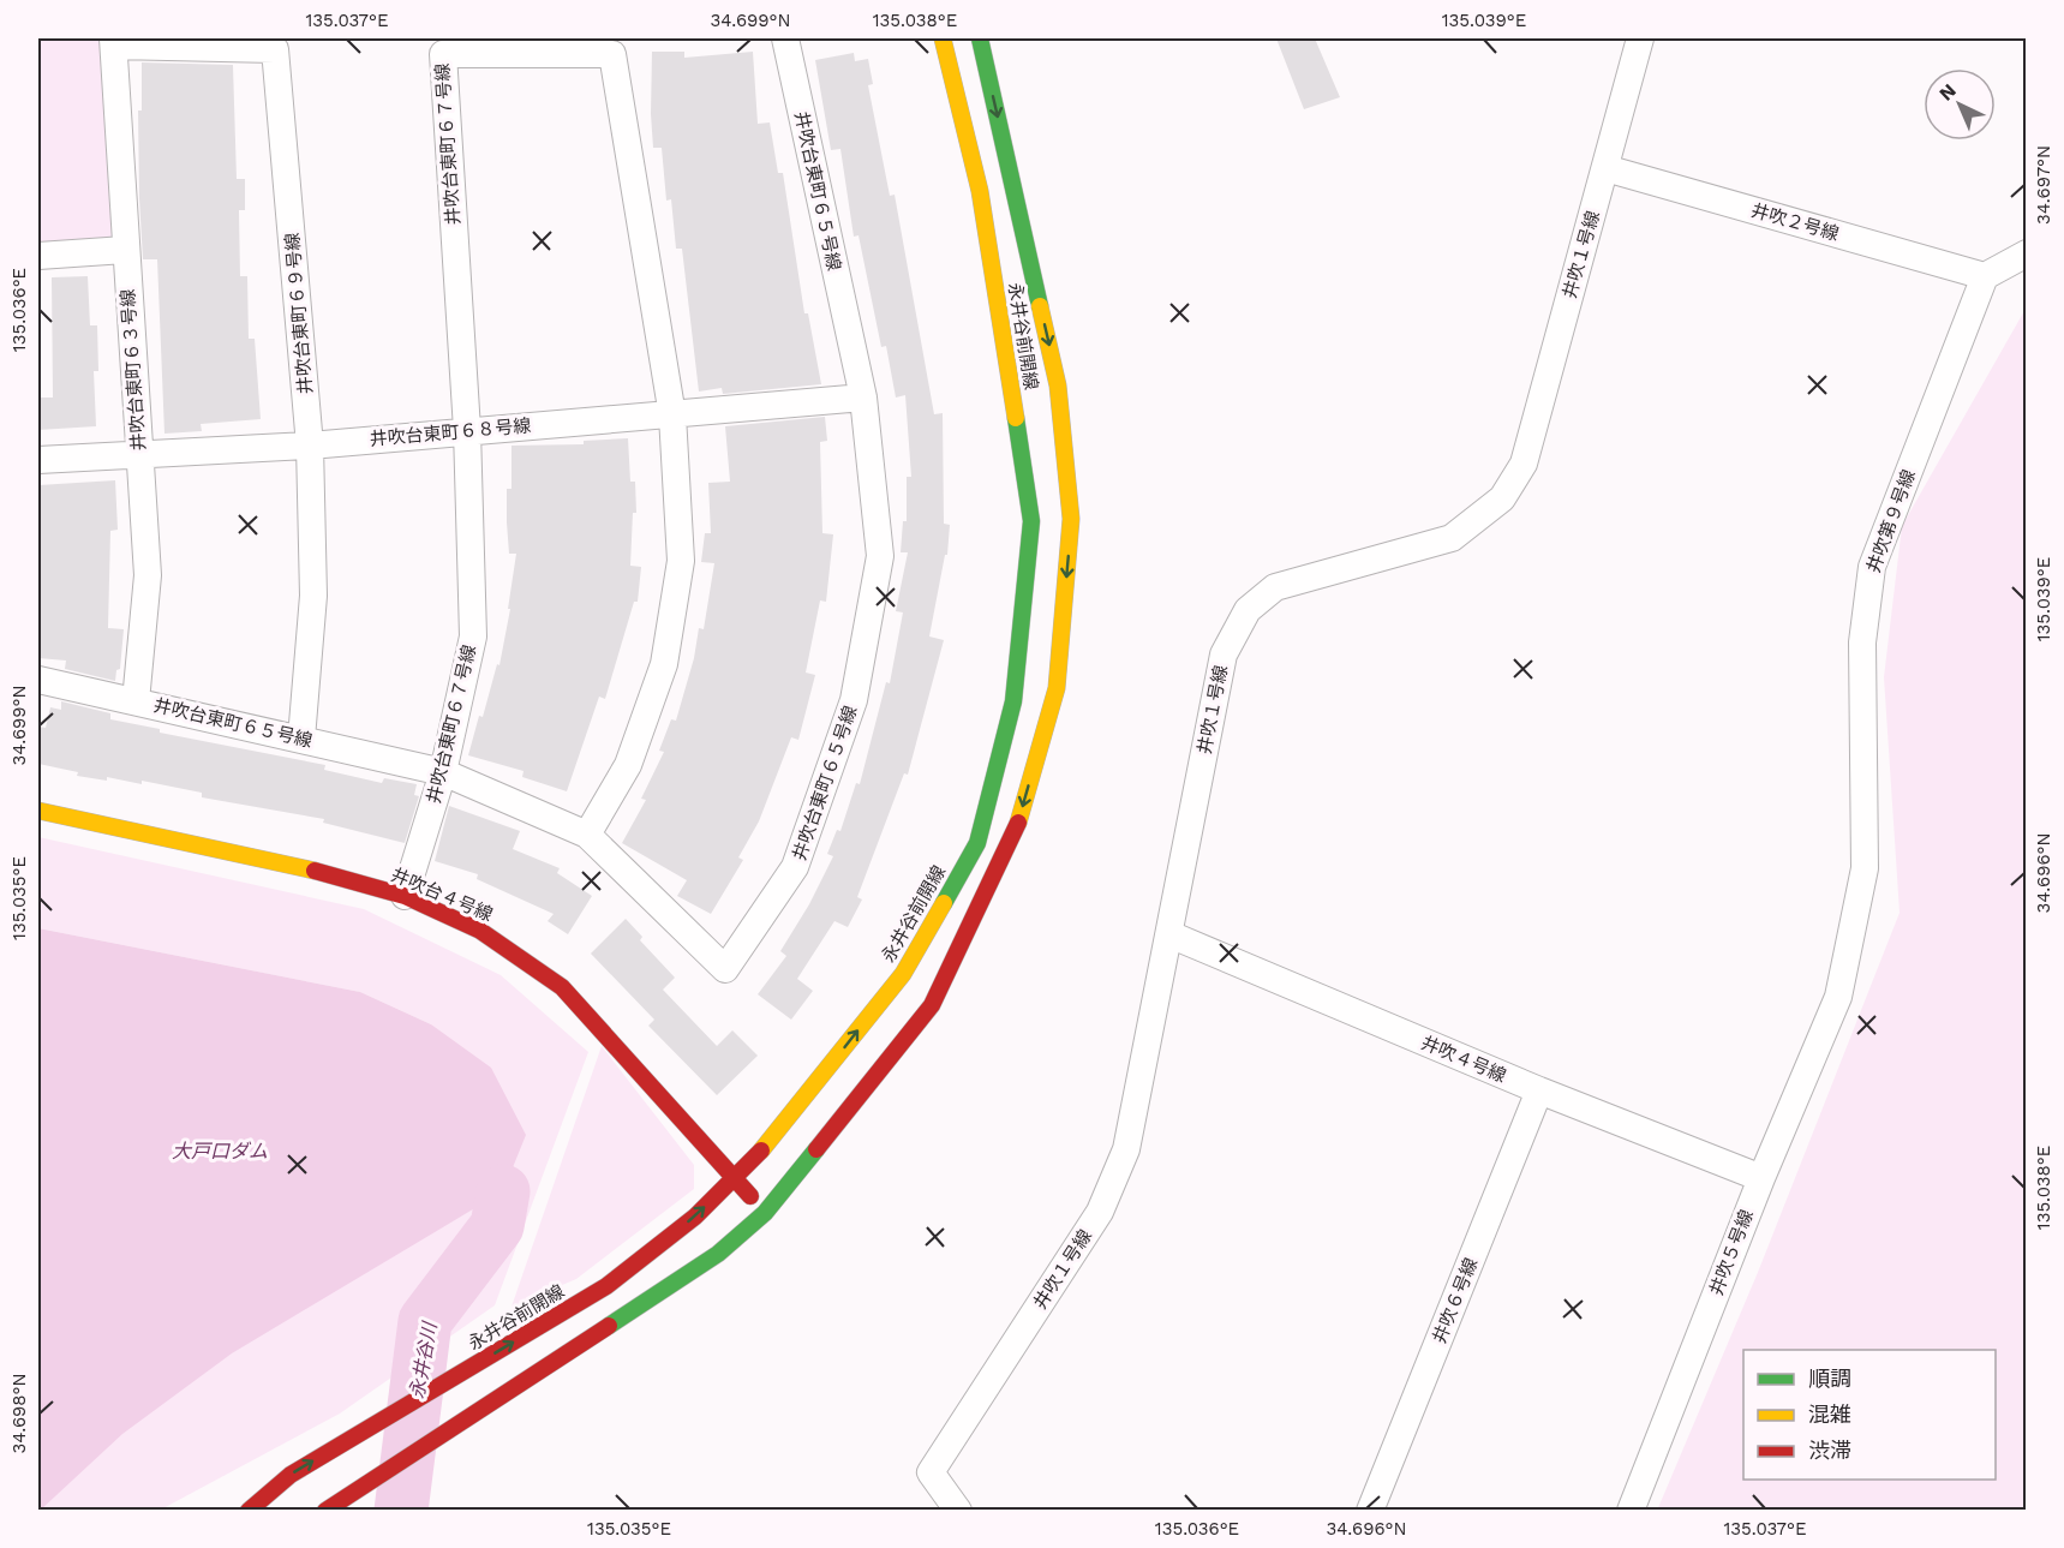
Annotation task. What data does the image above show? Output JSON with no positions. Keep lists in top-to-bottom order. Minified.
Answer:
{"streets":{"street":["井吹台東町６７号線","井吹台東町６５号線","井吹２号線","井吹１号線","井吹台東町６９号線","永井谷前開線","井吹台東町６３号線","井吹台東町６８号線","井吹第９号線","井吹台４号線","井吹４号線","井吹５号線","井吹６号線"]},"crossings":[["井吹台東町６７号線","井吹台東町６５号線"],["井吹台東町６７号線","井吹台東町６８号線"],["井吹台東町６７号線","井吹台４号線"],["井吹台東町６５号線","井吹台東町６９号線"],["井吹台東町６５号線","井吹台東町６３号線"],["井吹台東町６５号線","井吹台東町６８号線"],["井吹２号線","井吹１号線"],["井吹２号線","井吹第９号線"],["井吹１号線","井吹４号線"],["井吹台東町６９号線","井吹台東町６３号線"],["井吹台東町６９号線","井吹台東町６８号線"],["永井谷前開線","井吹台４号線"],["井吹台東町６３号線","井吹台東町６８号線"],["井吹第９号線","井吹５号線"],["井吹４号線","井吹５号線"],["井吹４号線","井吹６号線"]],"water":["大戸口ダム","永井谷川"],"legend":["順調","混雑","渋滞"],"north":"top left","coordinates":["135.037°E","34.699°N","135.038°E","135.039°E","34.697°N","135.036°E","34.696°N","135.035°E","34.698°N"]}
